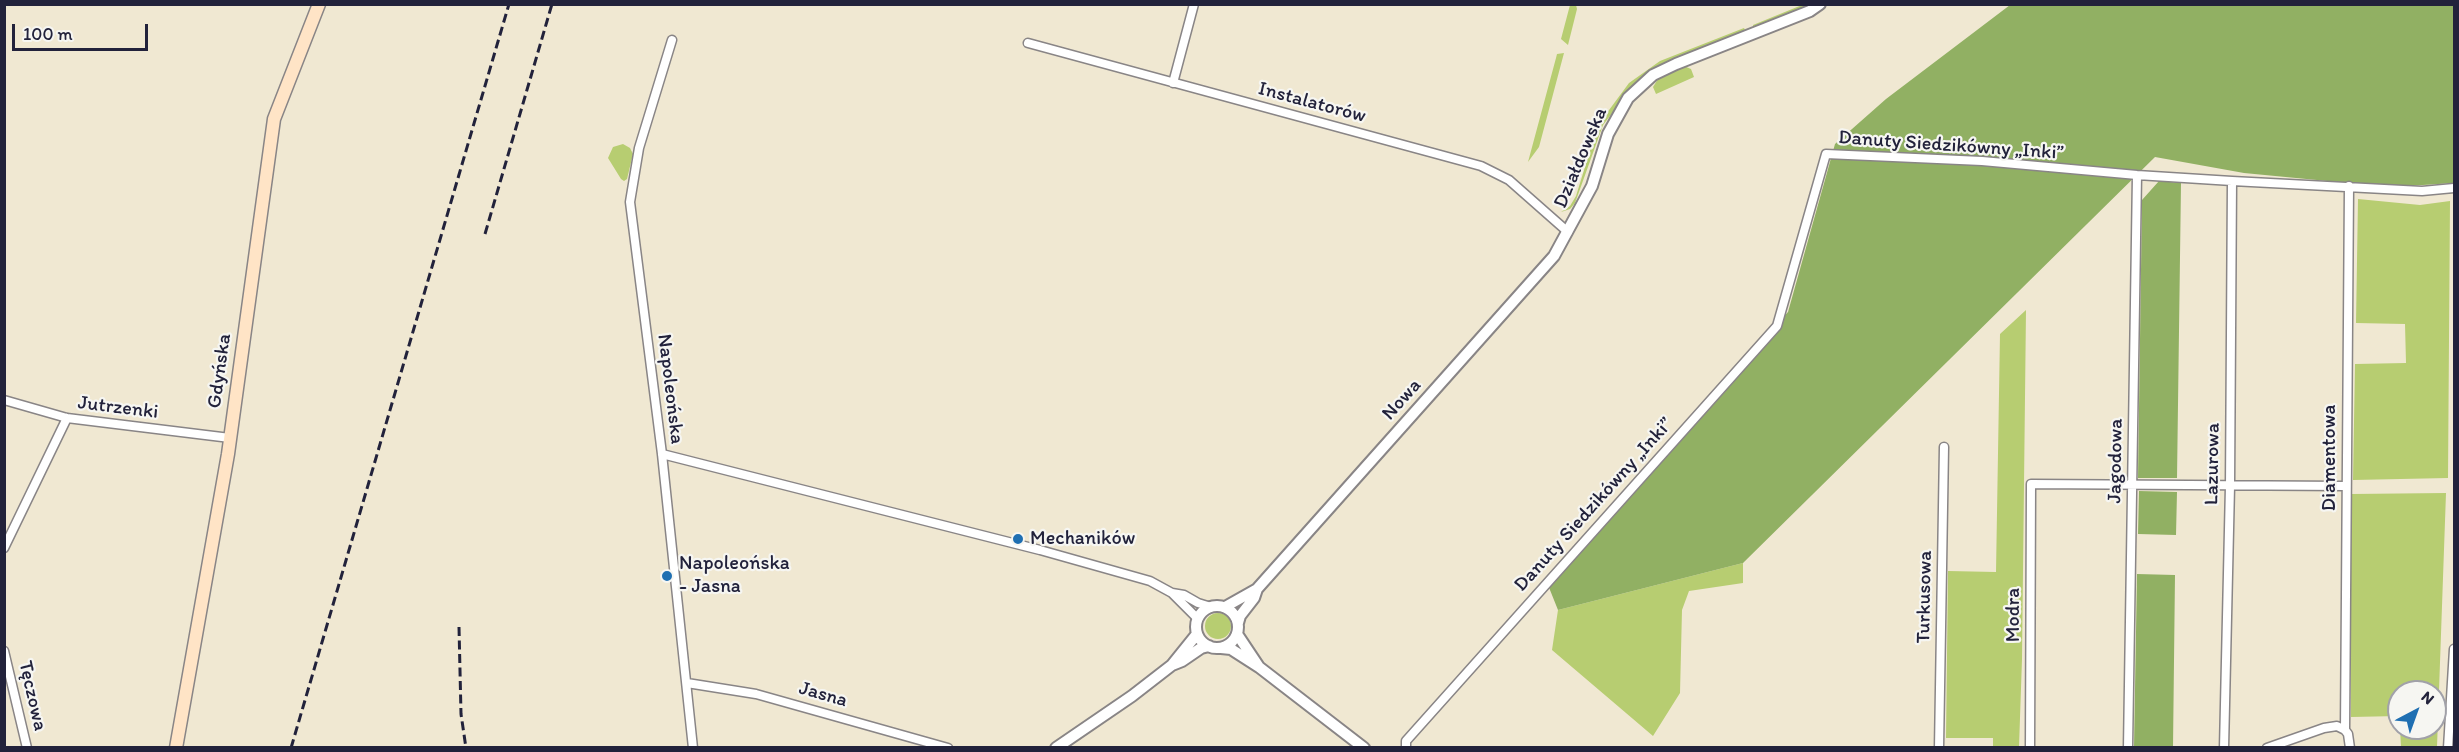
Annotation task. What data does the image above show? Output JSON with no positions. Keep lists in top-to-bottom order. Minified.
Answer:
{"streets":{"main road":["Gdyńska"],"street":["Instalatorów","Danuty Siedzikówny „Inki”","Działdowska","Napoleońska","Nowa","Jutrzenki","Diamentowa","Jagodowa","Lazurowa","Turkusowa","Modra","Jasna","Tęczowa"]},"crossings":[["Instalatorów","Działdowska"],["Instalatorów","Nowa"],["Danuty Siedzikówny „Inki”","Diamentowa"],["Danuty Siedzikówny „Inki”","Jagodowa"],["Danuty Siedzikówny „Inki”","Lazurowa"],["Działdowska","Nowa"],["Gdyńska","Jutrzenki"],["Napoleońska","Jasna"],["Jagodowa","Modra"]],"places":["Mechaników","Napoleońska - Jasna"],"scale_bar":"100 m","north":"top right"}
